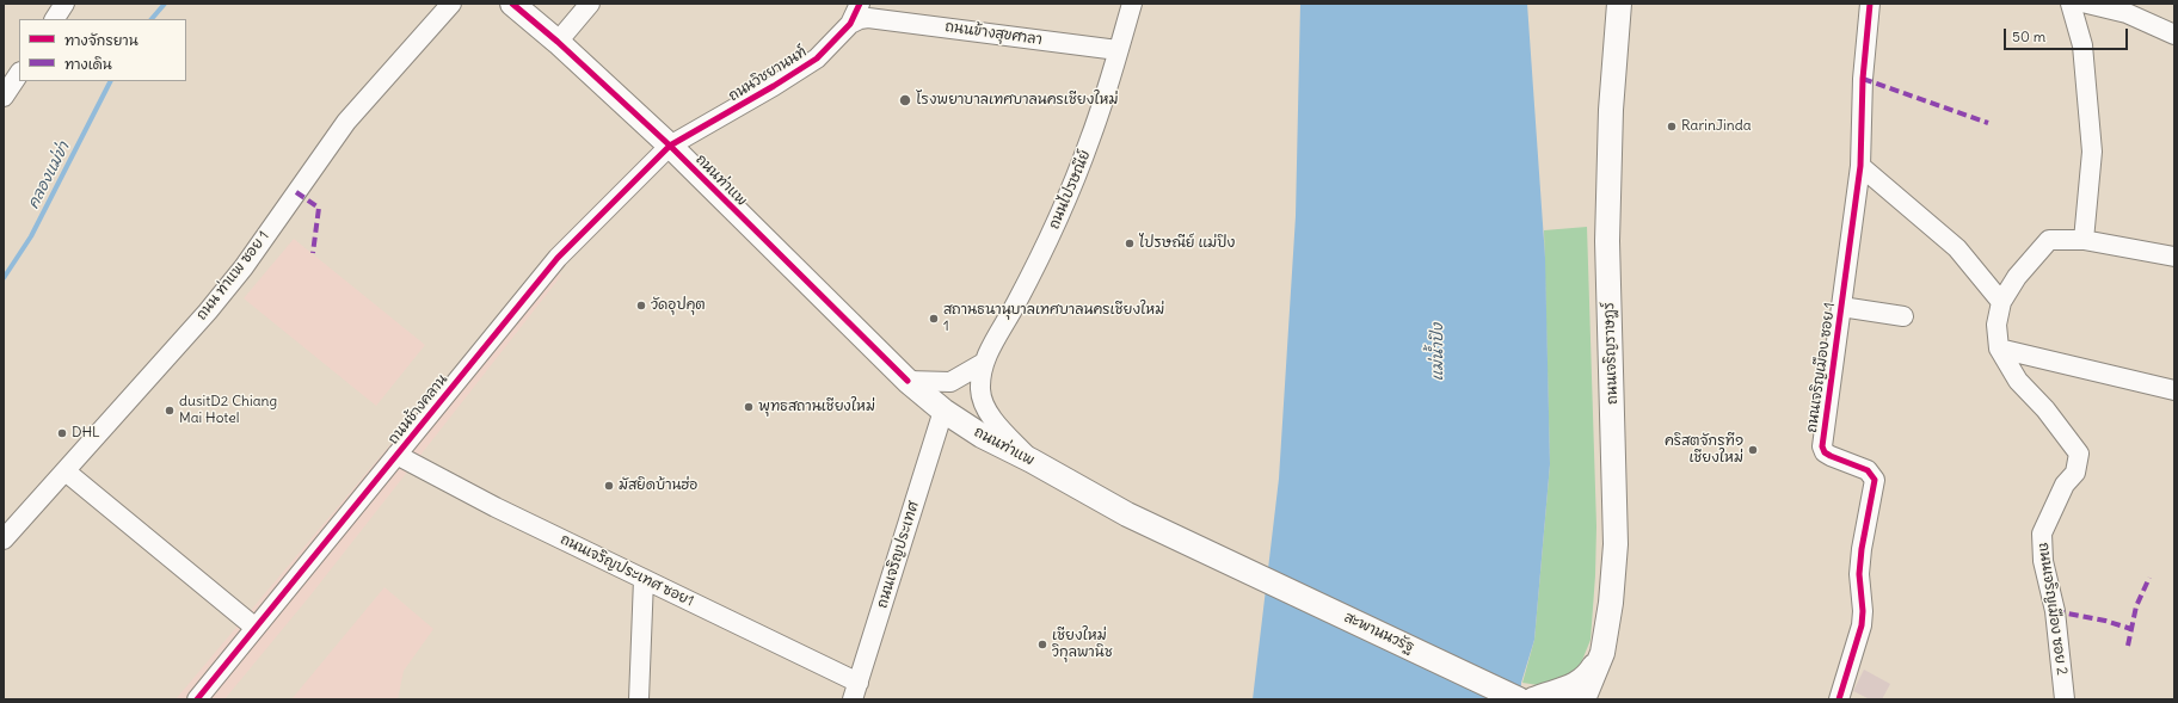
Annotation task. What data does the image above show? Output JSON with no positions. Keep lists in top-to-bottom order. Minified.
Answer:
{"streets":{"main road":["ถนนท่าแพ","ถนนเจริญราษฎร์","สะพานนวรัฐ"],"street":["ถนนข้างสุขศาลา","ถนนวิชยานนท์","ถนนไปรษณีย์","ถนน ท่าแพ ซอย 1","ถนนเจริญเมือง ซอย 1","ถนนช้างคลาน","ถนนเจริญประเทศ","ถนนเจริญประเทศ ซอย1","ถนนเจริญเมือง ซอย 2"]},"crossings":[["ถนนข้างสุขศาลา","ถนนวิชยานนท์"],["ถนนข้างสุขศาลา","ถนนไปรษณีย์"],["ถนนวิชยานนท์","ถนนท่าแพ"],["ถนนวิชยานนท์","ถนนช้างคลาน"],["ถนนท่าแพ","ถนนไปรษณีย์"],["ถนนท่าแพ","ถนนช้างคลาน"],["ถนนท่าแพ","ถนนเจริญประเทศ"],["ถนนท่าแพ","สะพานนวรัฐ"],["ถนนช้างคลาน","ถนนเจริญประเทศ ซอย1"],["ถนนเจริญประเทศ","ถนนเจริญประเทศ ซอย1"]],"water":["คลองแม่ข่า","แม่น้ำปิง"],"places":["โรงพยาบาลเทศบาลนครเชียงใหม่","RarinJinda","ไปรษณีย์ แม่ปิง","วัดอุปคุต","สถานธนานุบาลเทศบาลนครเชียงใหม่ 1","พุทธสถานเชียงใหม่","dusitD2 Chiang Mai Hotel","DHL","คริสตจักรที๑ เชียงใหม่","มัสยิดบ้านฮ่อ","เชียงใหม่ วิกุลพานิช"],"legend":["ทางจักรยาน","ทางเดิน"],"scale_bar":"50 m"}
